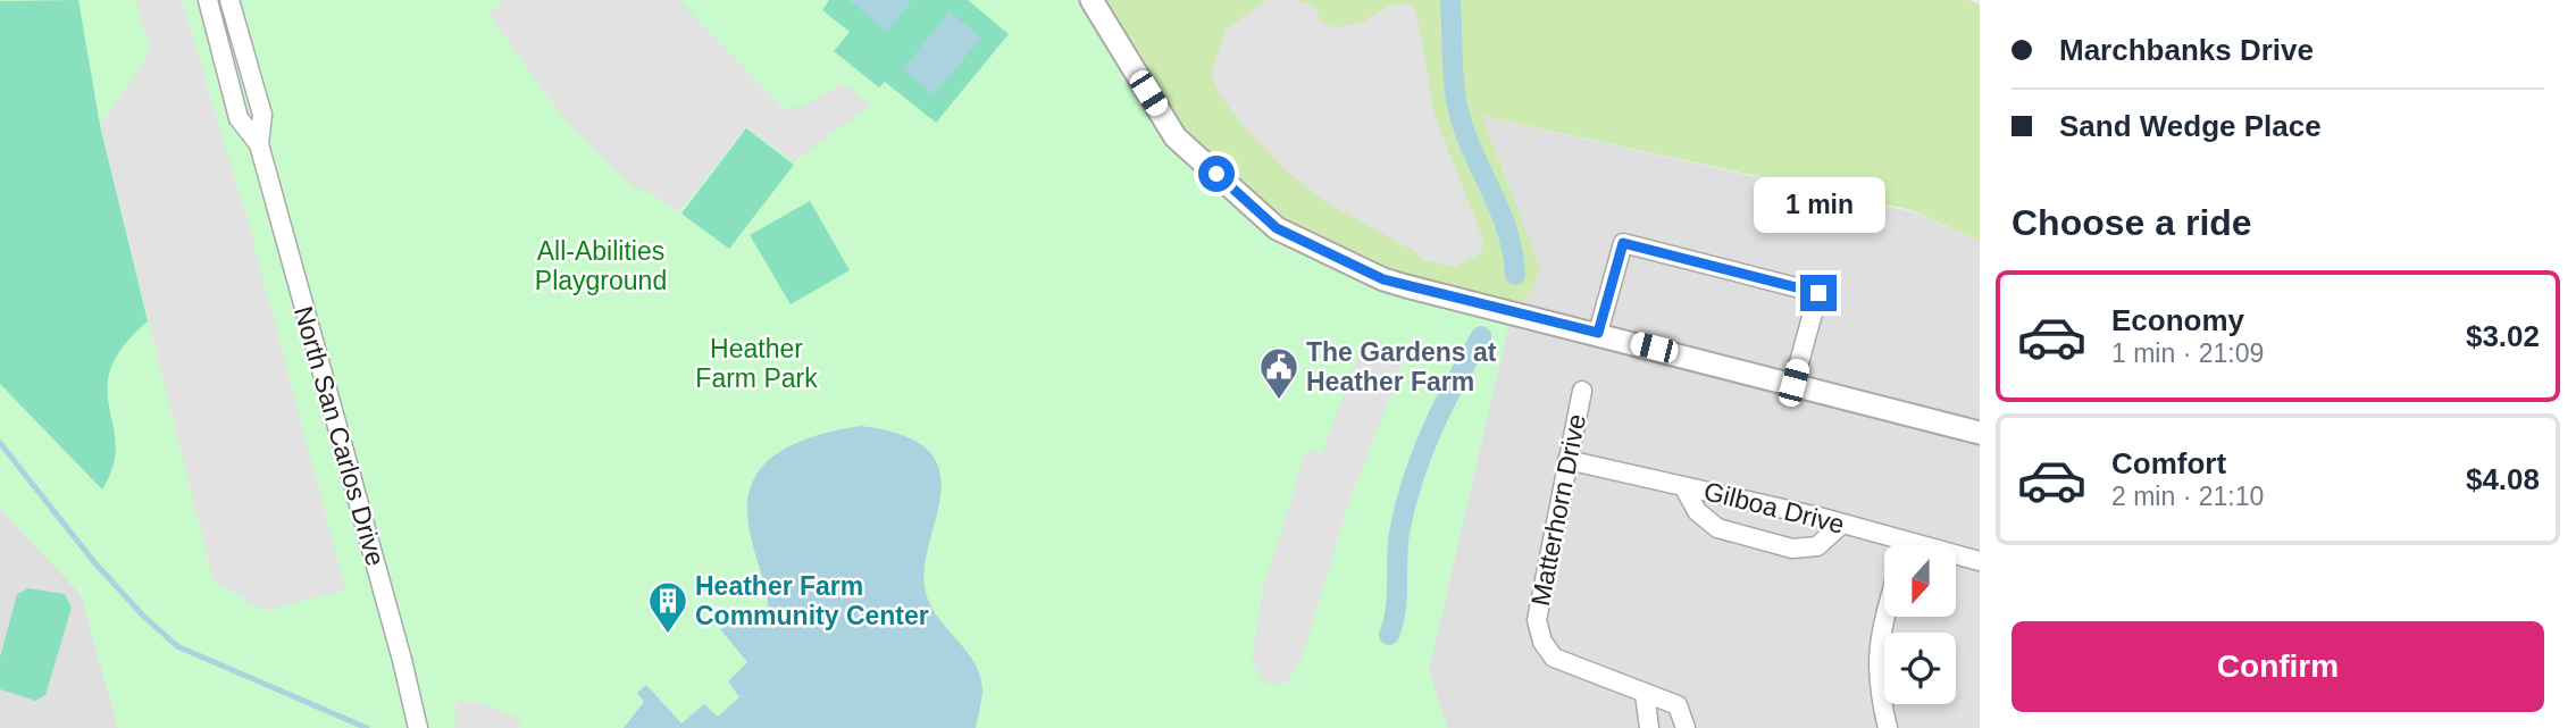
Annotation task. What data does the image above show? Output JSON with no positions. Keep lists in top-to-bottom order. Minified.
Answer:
{"streets":{"street":["North San Carlos Drive","Gilboa Drive","Matterhorn Drive"]},"crossings":[["Gilboa Drive","Matterhorn Drive"]],"parks":["All-Abilities Playground","Heather Farm Park"],"places":{"public building":["The Gardens at Heather Farm"],"building":["Heather Farm Community Center"]},"north":"bottom","page":{"banner":["Marchbanks Drive","Sand Wedge Place"],"heading":"Choose a ride","bubble":"1 min","list":[{"name":"Economy","note":"1 min · 21:09","value":"$3.02"},{"name":"Comfort","note":"2 min · 21:10","value":"$4.08"}],"buttons":"Confirm"}}
